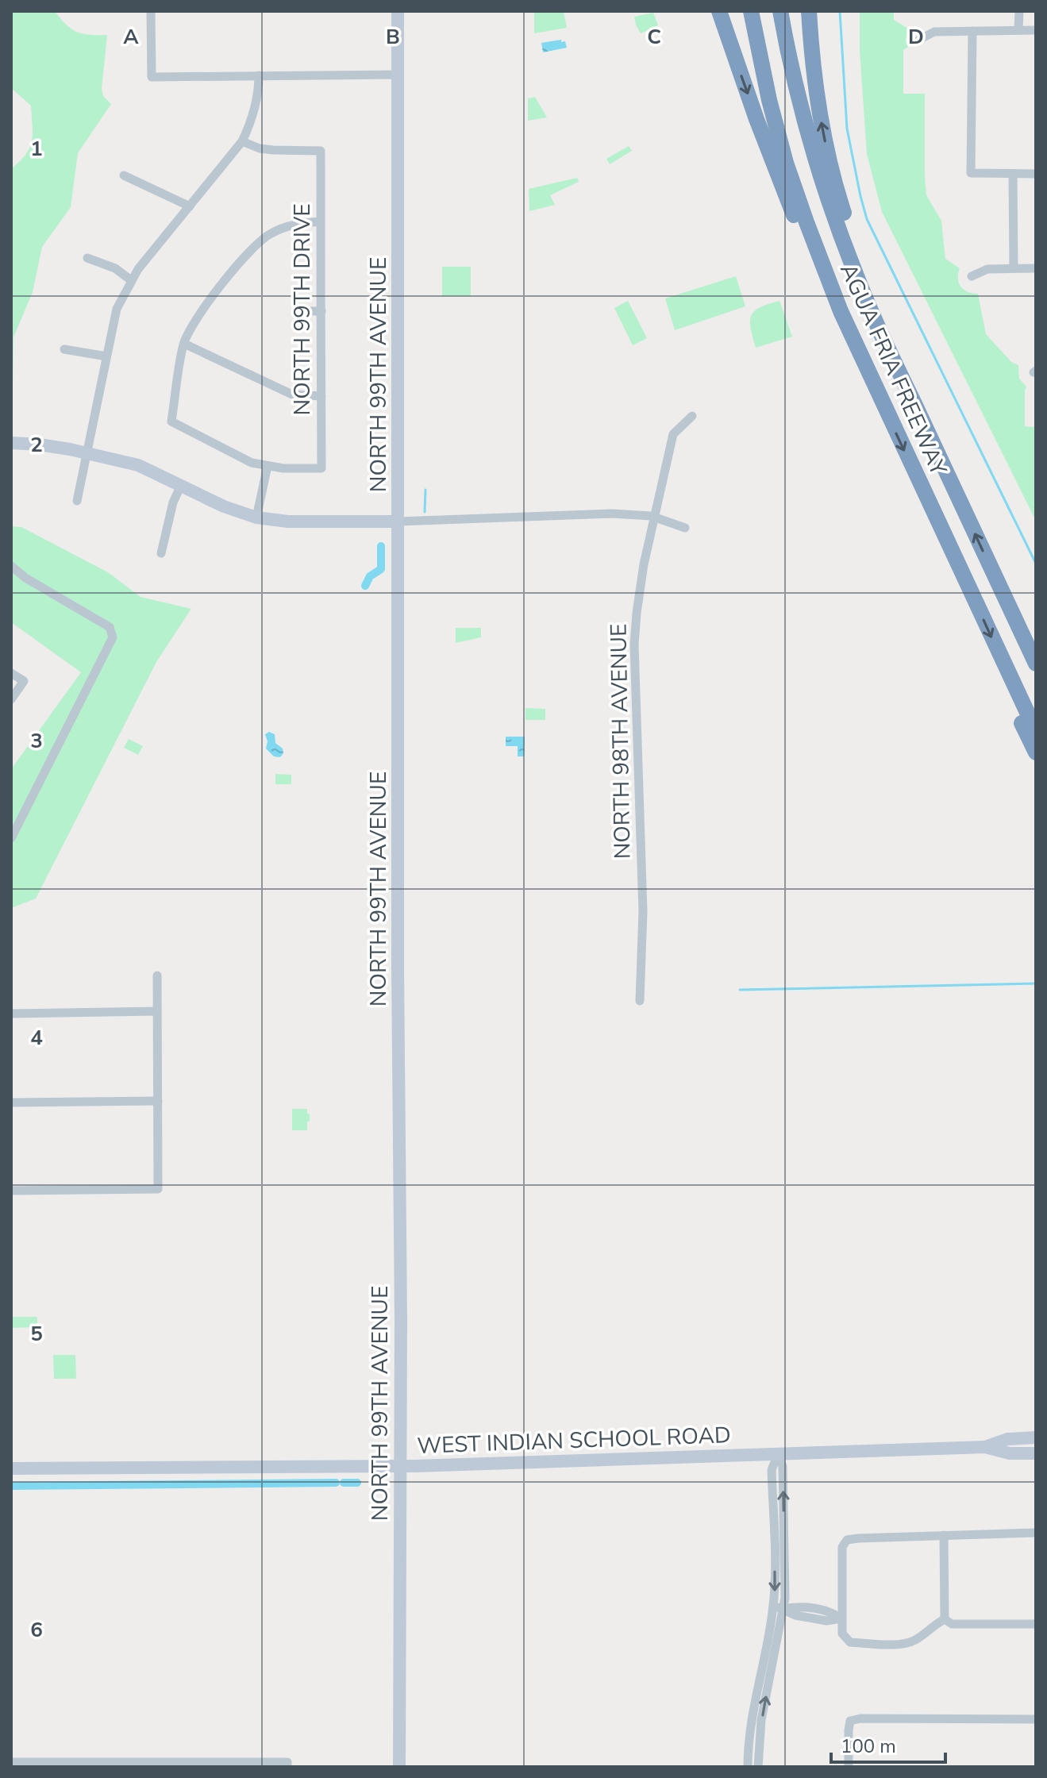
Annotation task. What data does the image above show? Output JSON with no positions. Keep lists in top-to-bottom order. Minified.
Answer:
{"streets":{"highway":["AGUA FRIA FREEWAY"],"main road":["NORTH 99TH AVENUE","WEST INDIAN SCHOOL ROAD"],"street":["NORTH 99TH DRIVE","NORTH 98TH AVENUE"]},"crossings":[["NORTH 99TH AVENUE","WEST INDIAN SCHOOL ROAD"]],"scale_bar":"100 m","grid":{"columns":["A","B","C","D"],"rows":["1","2","3","4","5","6"]}}
